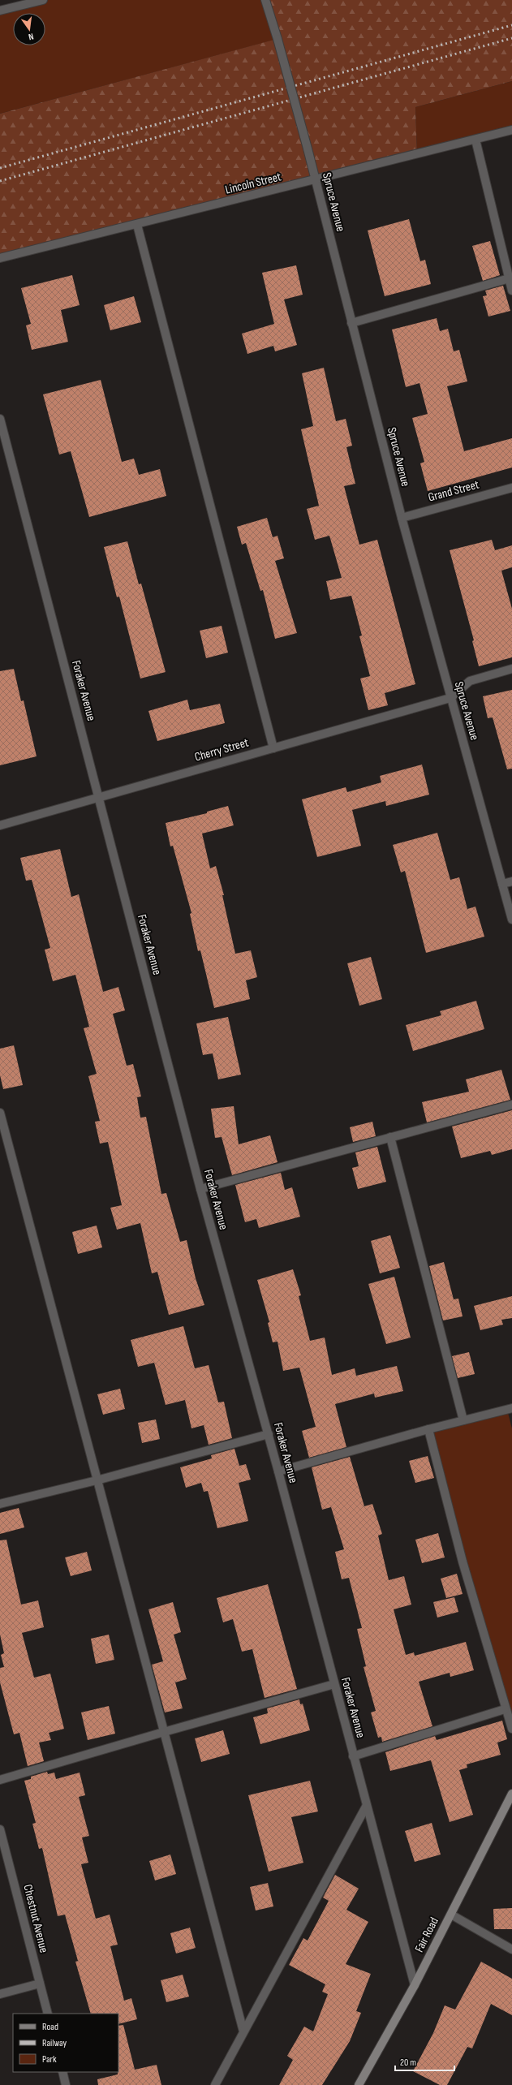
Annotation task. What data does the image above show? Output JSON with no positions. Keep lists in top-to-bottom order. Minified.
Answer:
{"streets":{"main road":["Fair Road"],"street":["Lincoln Street","Spruce Avenue","Grand Street","Foraker Avenue","Cherry Street","Chestnut Avenue"]},"crossings":[["Lincoln Street","Spruce Avenue"],["Spruce Avenue","Grand Street"],["Spruce Avenue","Cherry Street"],["Foraker Avenue","Cherry Street"],["Foraker Avenue","Fair Road"]],"legend":["Road","Railway","Park"],"scale_bar":"20 m","north":"bottom"}
